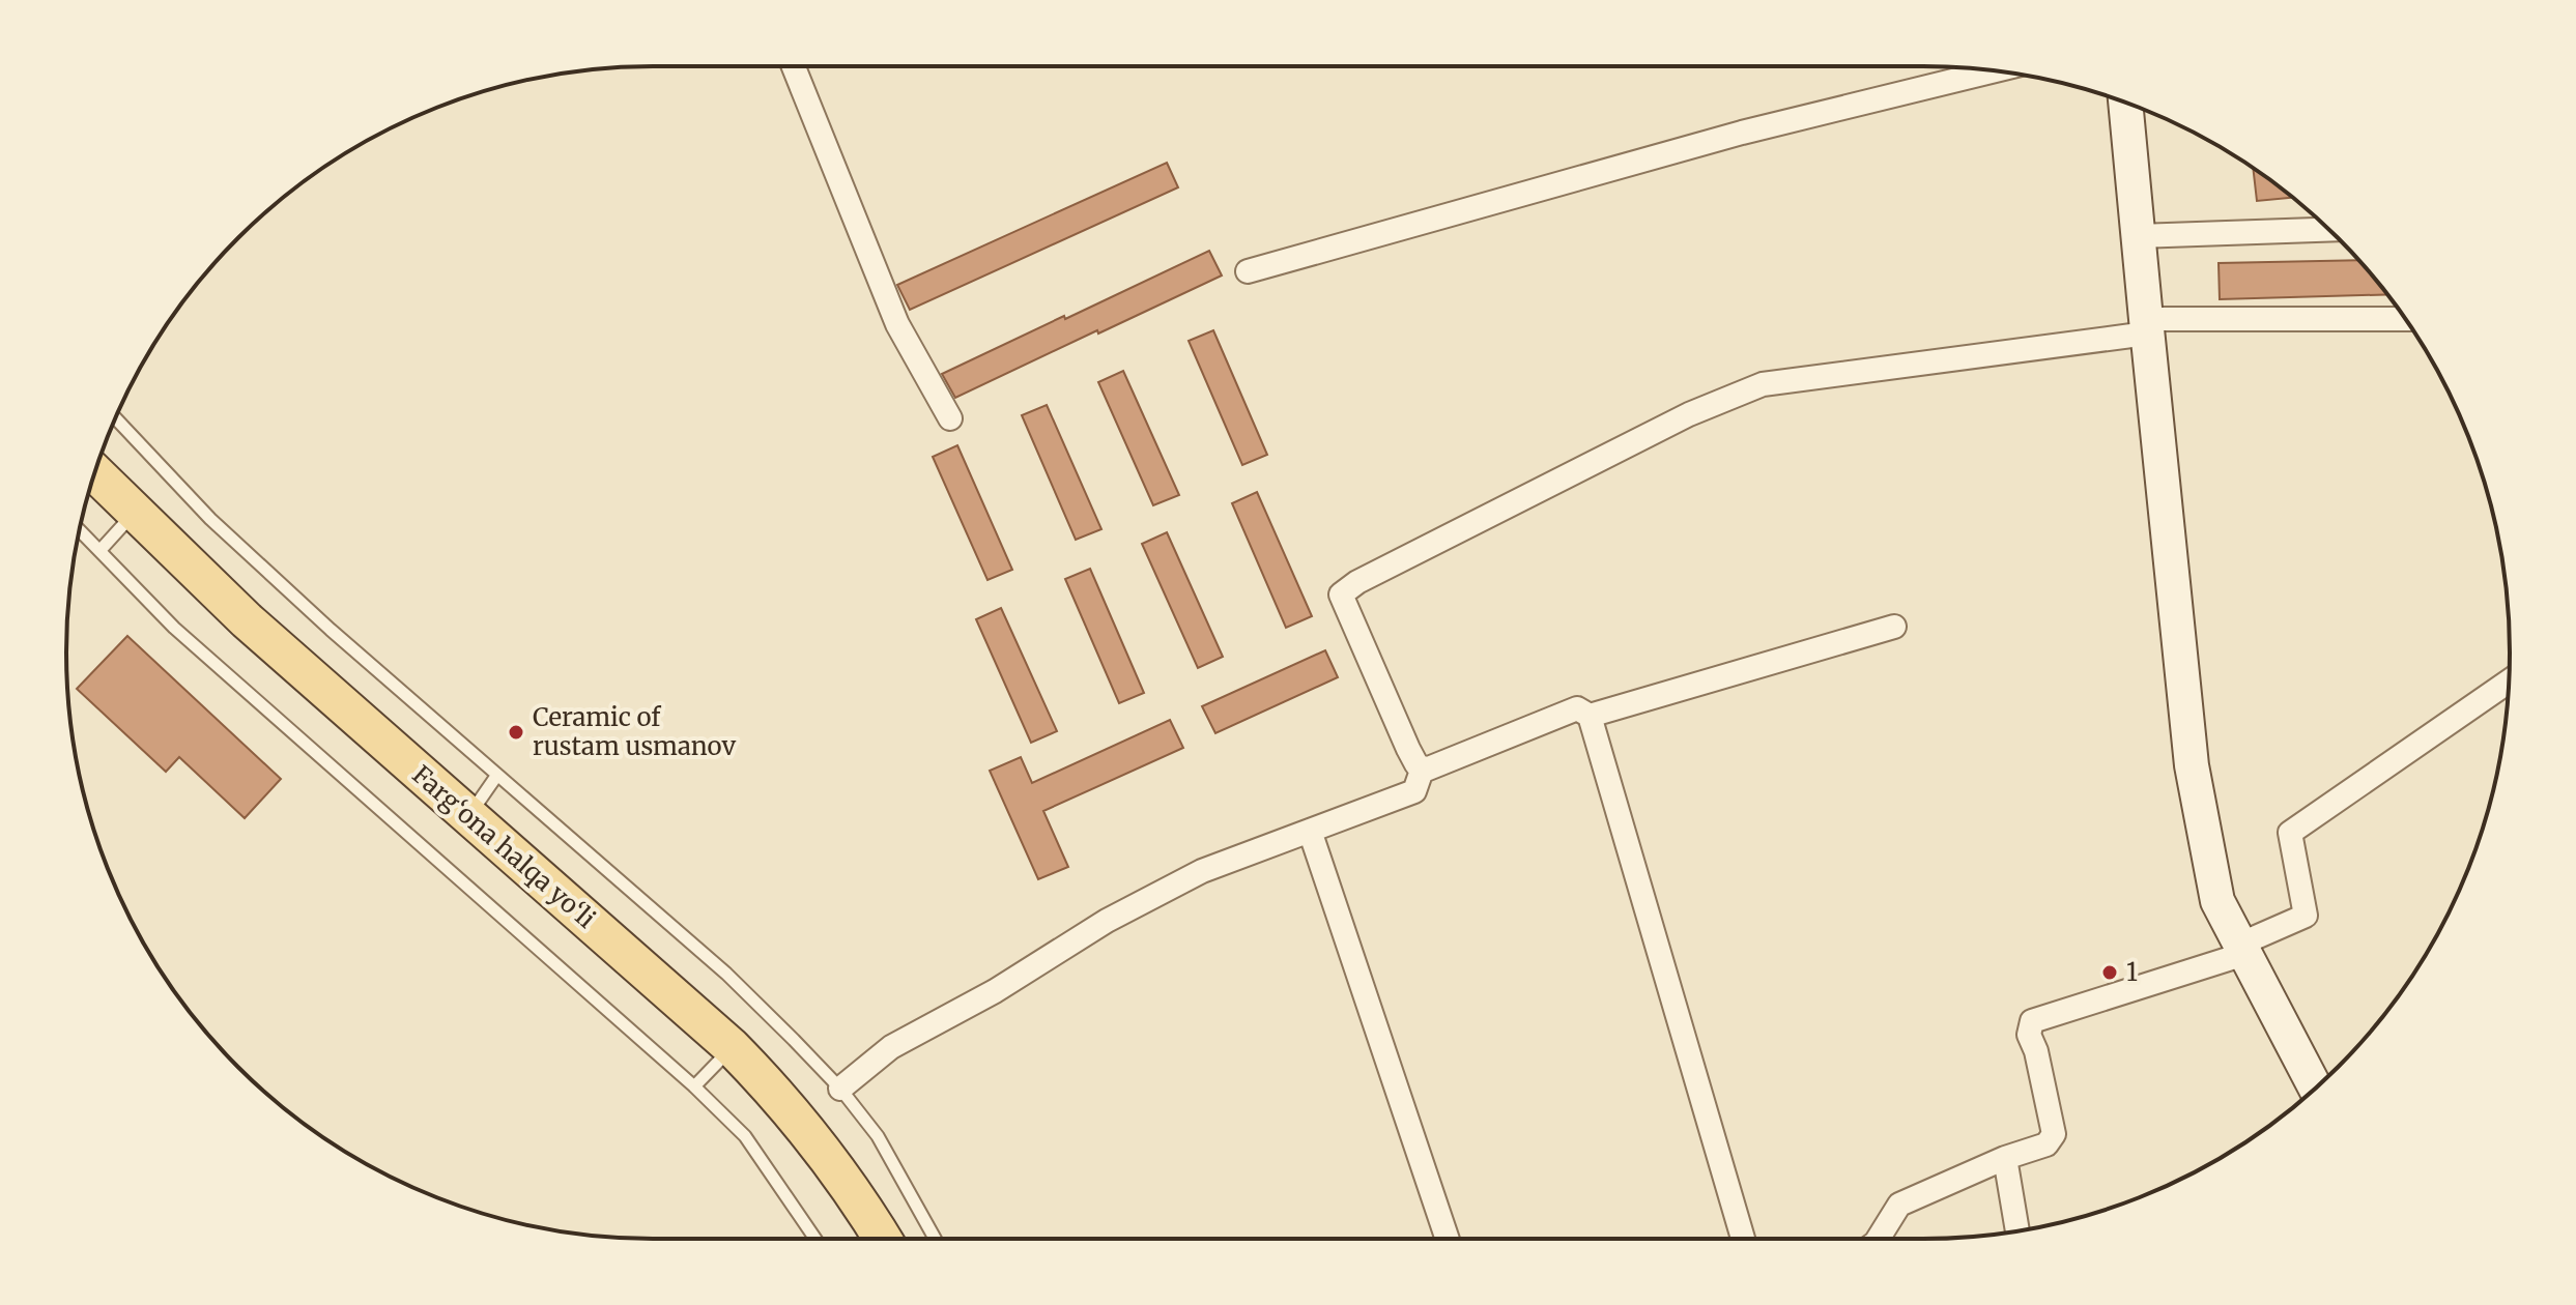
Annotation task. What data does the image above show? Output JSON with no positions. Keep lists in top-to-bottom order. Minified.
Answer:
{"streets":{"main road":["Farg‘ona halqa yo‘li"]},"places":["Ceramic of rustam usmanov","1"]}
